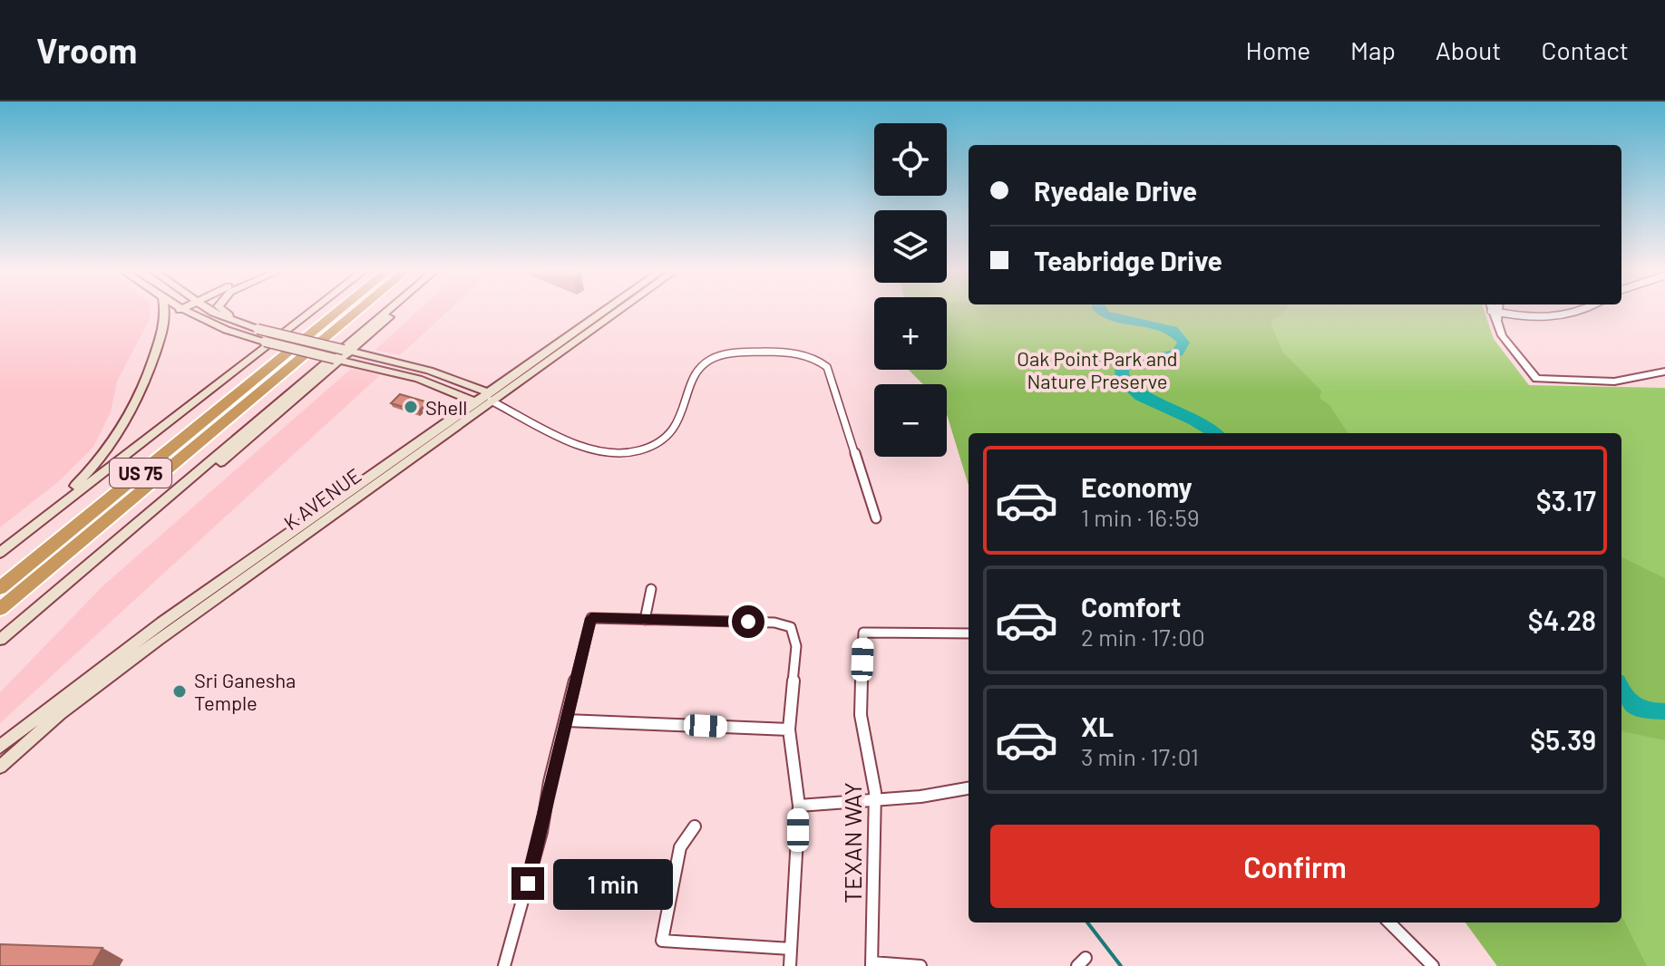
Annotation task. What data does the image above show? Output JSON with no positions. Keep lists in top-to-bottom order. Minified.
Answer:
{"streets":{"highway":["US 75"],"main road":["K AVENUE"],"street":["TEXAN WAY"]},"parks":["Oak Point Park and Nature Preserve"],"places":["Shell","Sri Ganesha Temple"],"page":{"header":"Vroom","nav":["Home","Map","About","Contact"],"map_buttons":["+","−"],"banner":["Ryedale Drive","Teabridge Drive"],"list":[{"name":"Economy","note":"1 min · 16:59","value":"$3.17"},{"name":"Comfort","note":"2 min · 17:00","value":"$4.28"},{"name":"XL","note":"3 min · 17:01","value":"$5.39"}],"buttons":"Confirm","bubble":"1 min"}}
